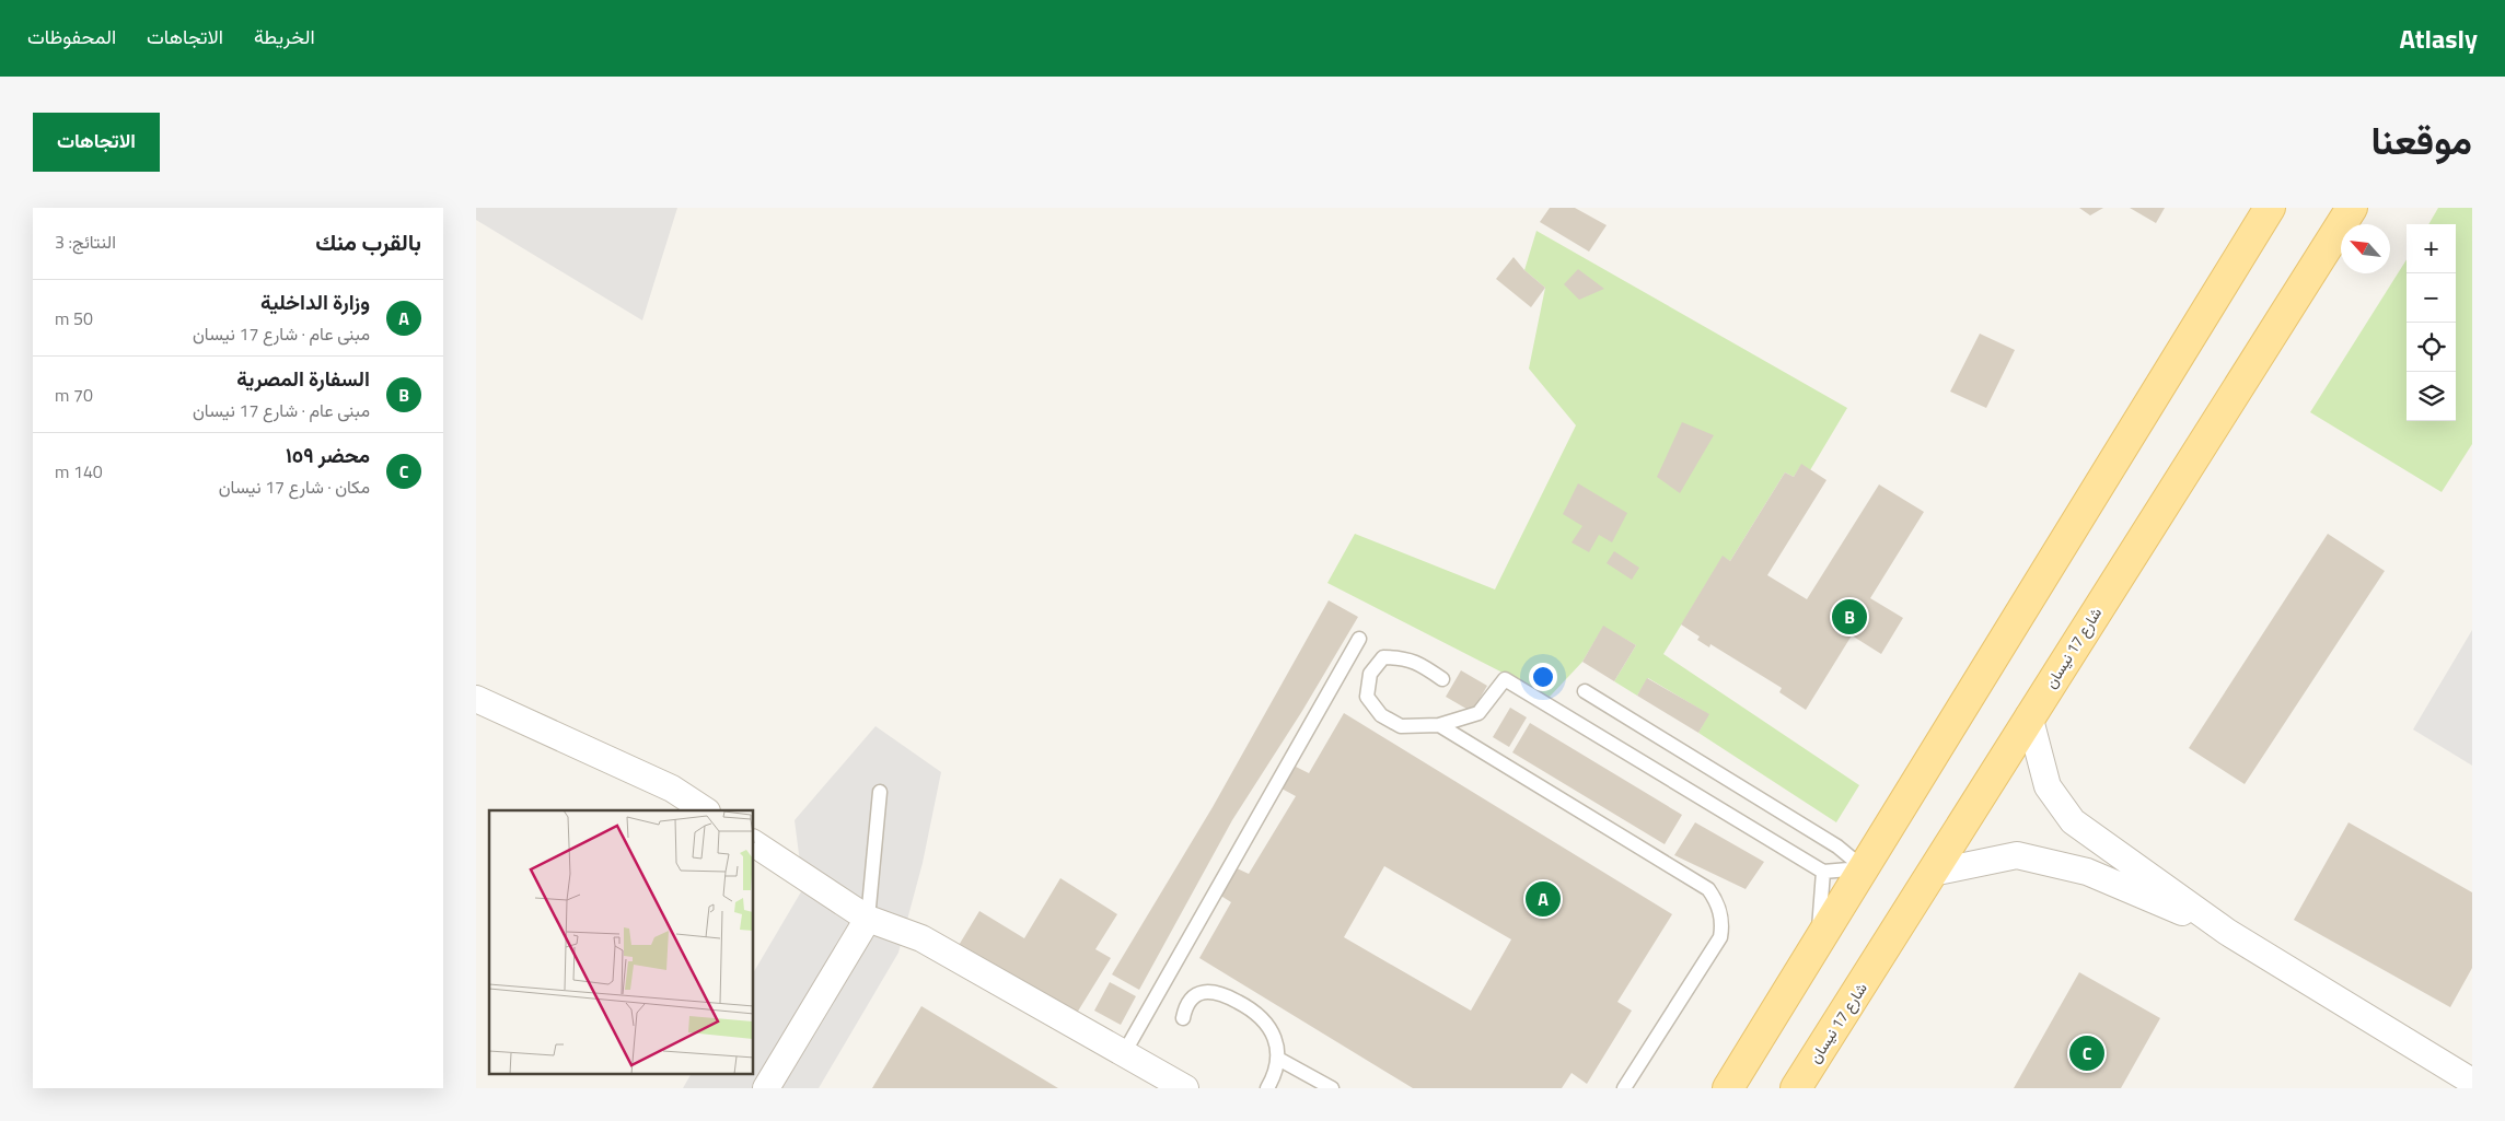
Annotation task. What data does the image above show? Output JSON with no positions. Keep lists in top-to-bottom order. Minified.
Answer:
{"streets":{"main road":["شارع 17 نيسان"]},"north":"top left","page":{"header":"Atlasly","nav":["الخريطة","الاتجاهات","المحفوظات"],"title":"موقعنا","buttons":"الاتجاهات","heading":["بالقرب منك","النتائج: 3"],"map_buttons":["+","−"],"list":[{"mark":"A","name":"وزارة الداخلية","note":"مبنى عام · شارع 17 نيسان","value":"50 m"},{"mark":"B","name":"السفارة المصرية","note":"مبنى عام · شارع 17 نيسان","value":"70 m"},{"mark":"C","name":"محضر ١٥٩","note":"مكان · شارع 17 نيسان","value":"140 m"}],"pins":["B","A","C"]}}
